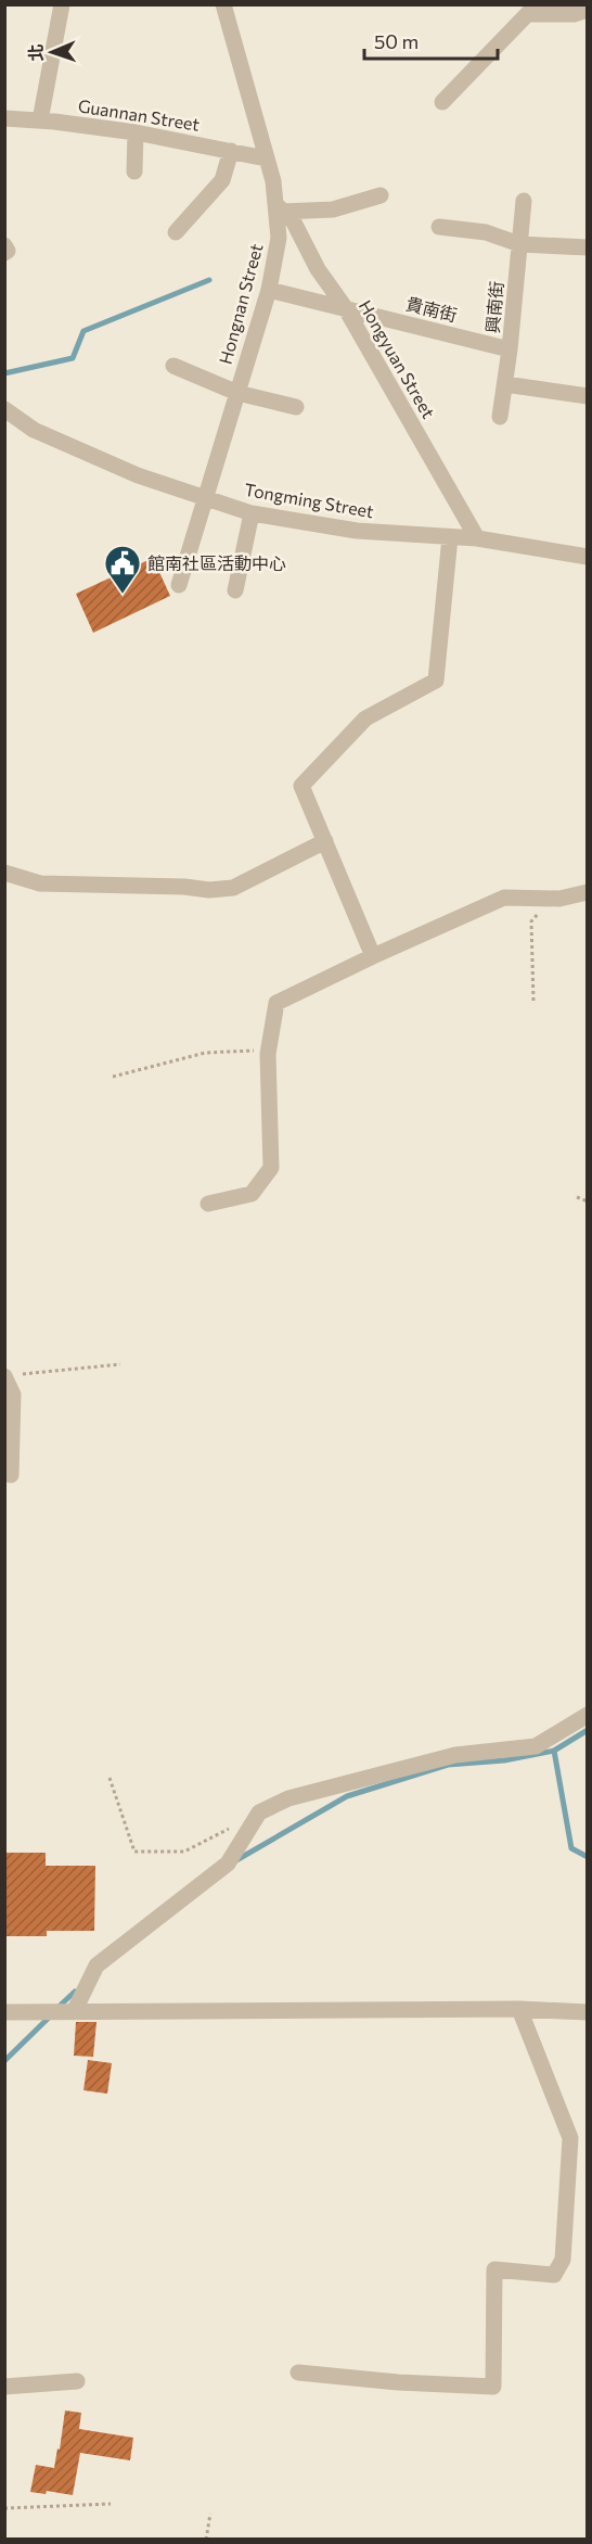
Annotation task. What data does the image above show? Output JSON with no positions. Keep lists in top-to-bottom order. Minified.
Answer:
{"streets":{"street":["Guannan Street","Hongnan Street","興南街","貴南街","Hongyuan Street","Tongming Street"]},"crossings":[["Guannan Street","Hongnan Street"],["Hongnan Street","貴南街"],["Hongnan Street","Hongyuan Street"],["Hongnan Street","Tongming Street"],["興南街","貴南街"],["貴南街","Hongyuan Street"],["Hongyuan Street","Tongming Street"]],"places":{"public building":["館南社區活動中心"]},"scale_bar":"50 m","north":"left"}
